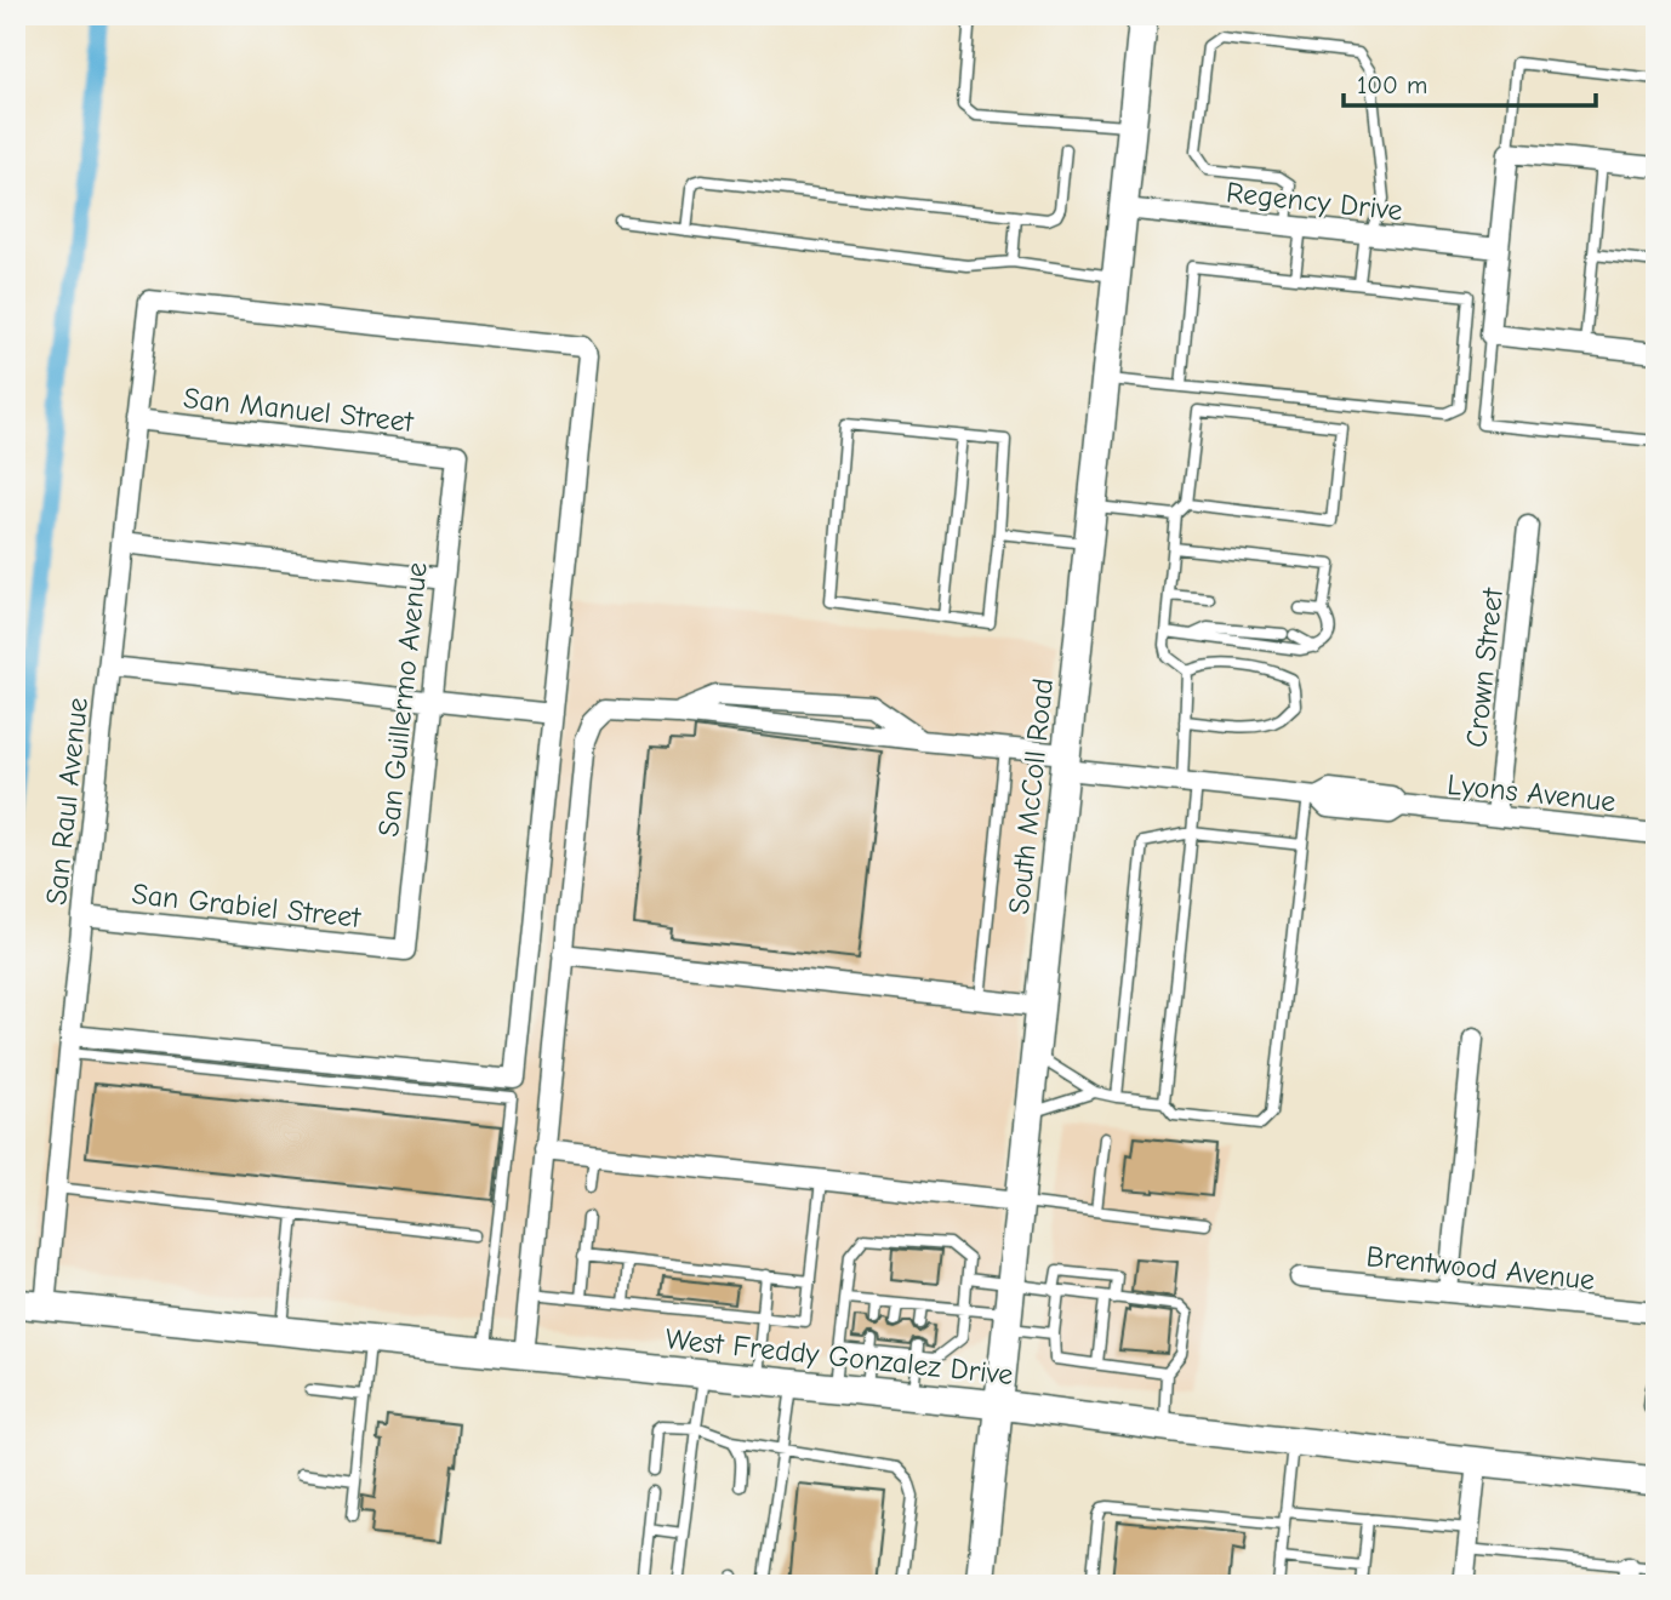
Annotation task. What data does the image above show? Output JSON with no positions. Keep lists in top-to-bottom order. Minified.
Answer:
{"streets":{"main road":["South McColl Road","West Freddy Gonzalez Drive"],"street":["Regency Drive","San Manuel Street","Crown Street","San Guillermo Avenue","Lyons Avenue","San Raul Avenue","San Grabiel Street","Brentwood Avenue"]},"crossings":[["Regency Drive","South McColl Road"],["San Manuel Street","San Guillermo Avenue"],["San Manuel Street","San Raul Avenue"],["Crown Street","Lyons Avenue"],["San Guillermo Avenue","San Grabiel Street"],["Lyons Avenue","South McColl Road"],["Lyons Avenue","West Freddy Gonzalez Drive"],["South McColl Road","West Freddy Gonzalez Drive"],["San Raul Avenue","San Grabiel Street"],["San Raul Avenue","West Freddy Gonzalez Drive"]],"scale_bar":"100 m"}
